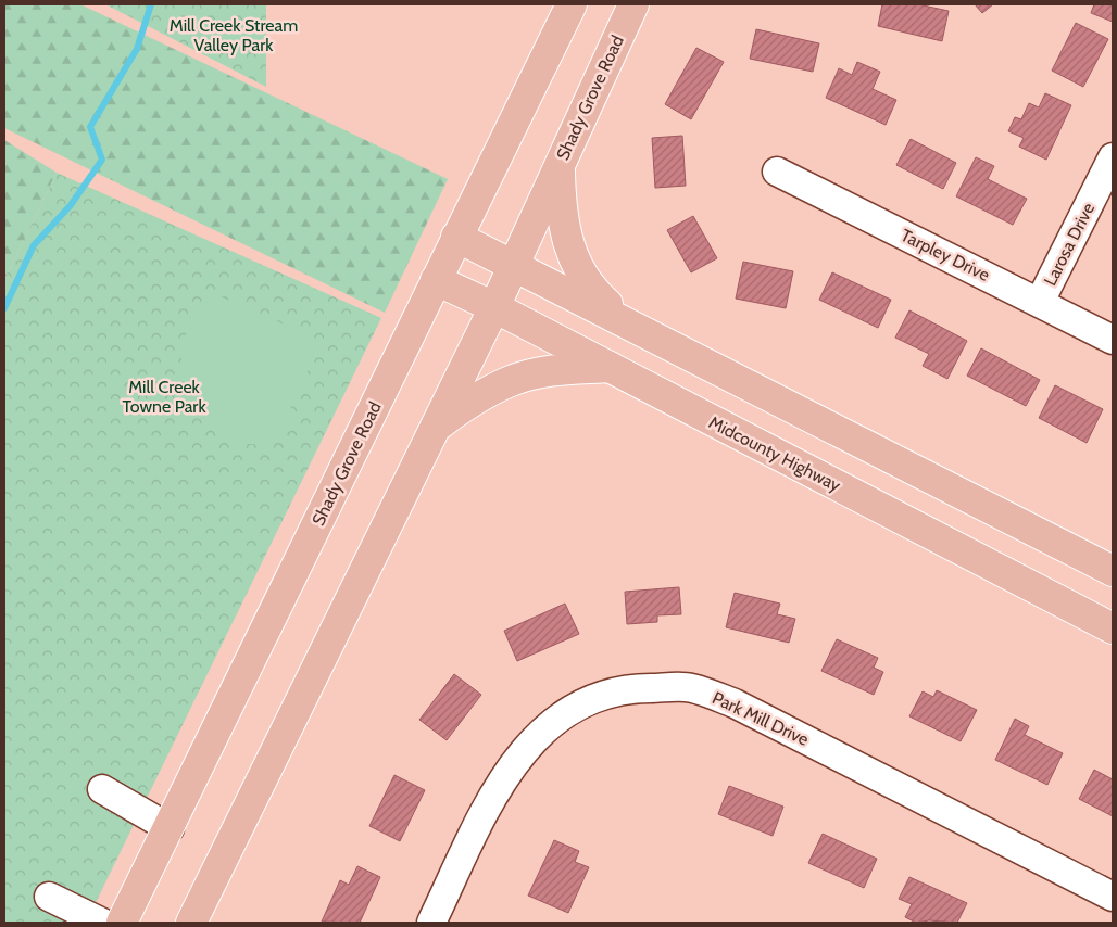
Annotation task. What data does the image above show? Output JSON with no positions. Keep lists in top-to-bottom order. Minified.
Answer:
{"streets":{"main road":["Shady Grove Road","Midcounty Highway"],"street":["Larosa Drive","Tarpley Drive","Park Mill Drive"]},"crossings":[["Shady Grove Road","Midcounty Highway"],["Larosa Drive","Tarpley Drive"]],"parks":["Mill Creek Stream Valley Park","Mill Creek Towne Park"]}
